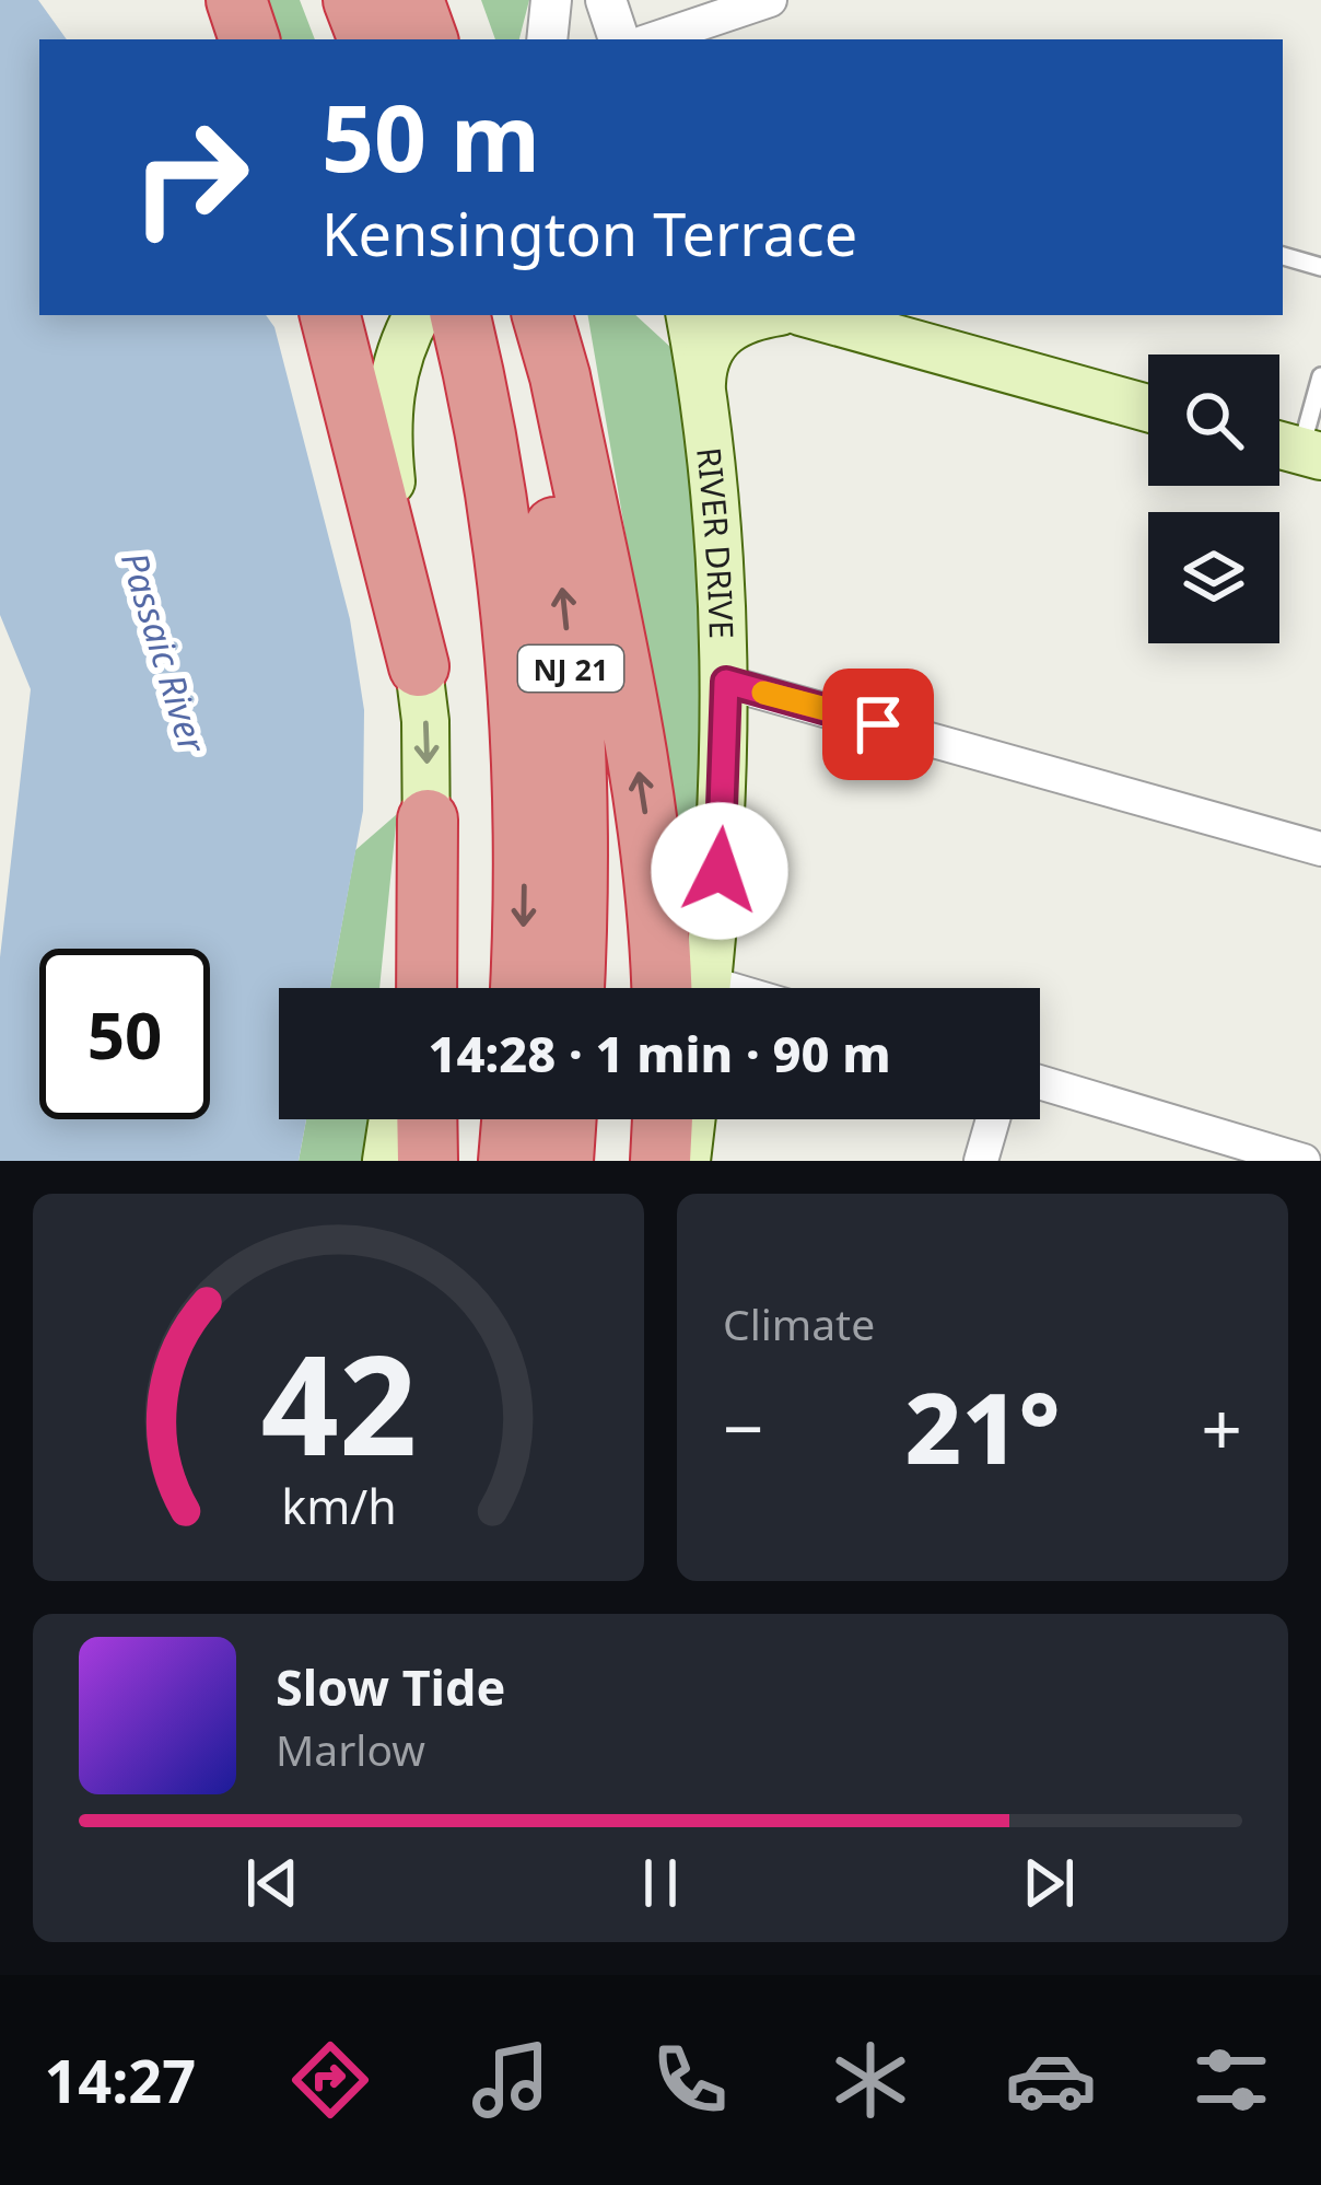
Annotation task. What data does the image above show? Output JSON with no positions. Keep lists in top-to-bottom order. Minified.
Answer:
{"streets":{"highway":["NJ 21"],"main road":["RIVER DRIVE"]},"water":["Passaic River"],"page":{"turn":["50 m","Kensington Terrace"],"limit":"50","trip":"14:28 · 1 min · 90 m","tile":"Climate","heat":["−","21°","+"],"song":["Slow Tide","Marlow"],"tabs":"14:27","gauge":["42","km/h"]}}
